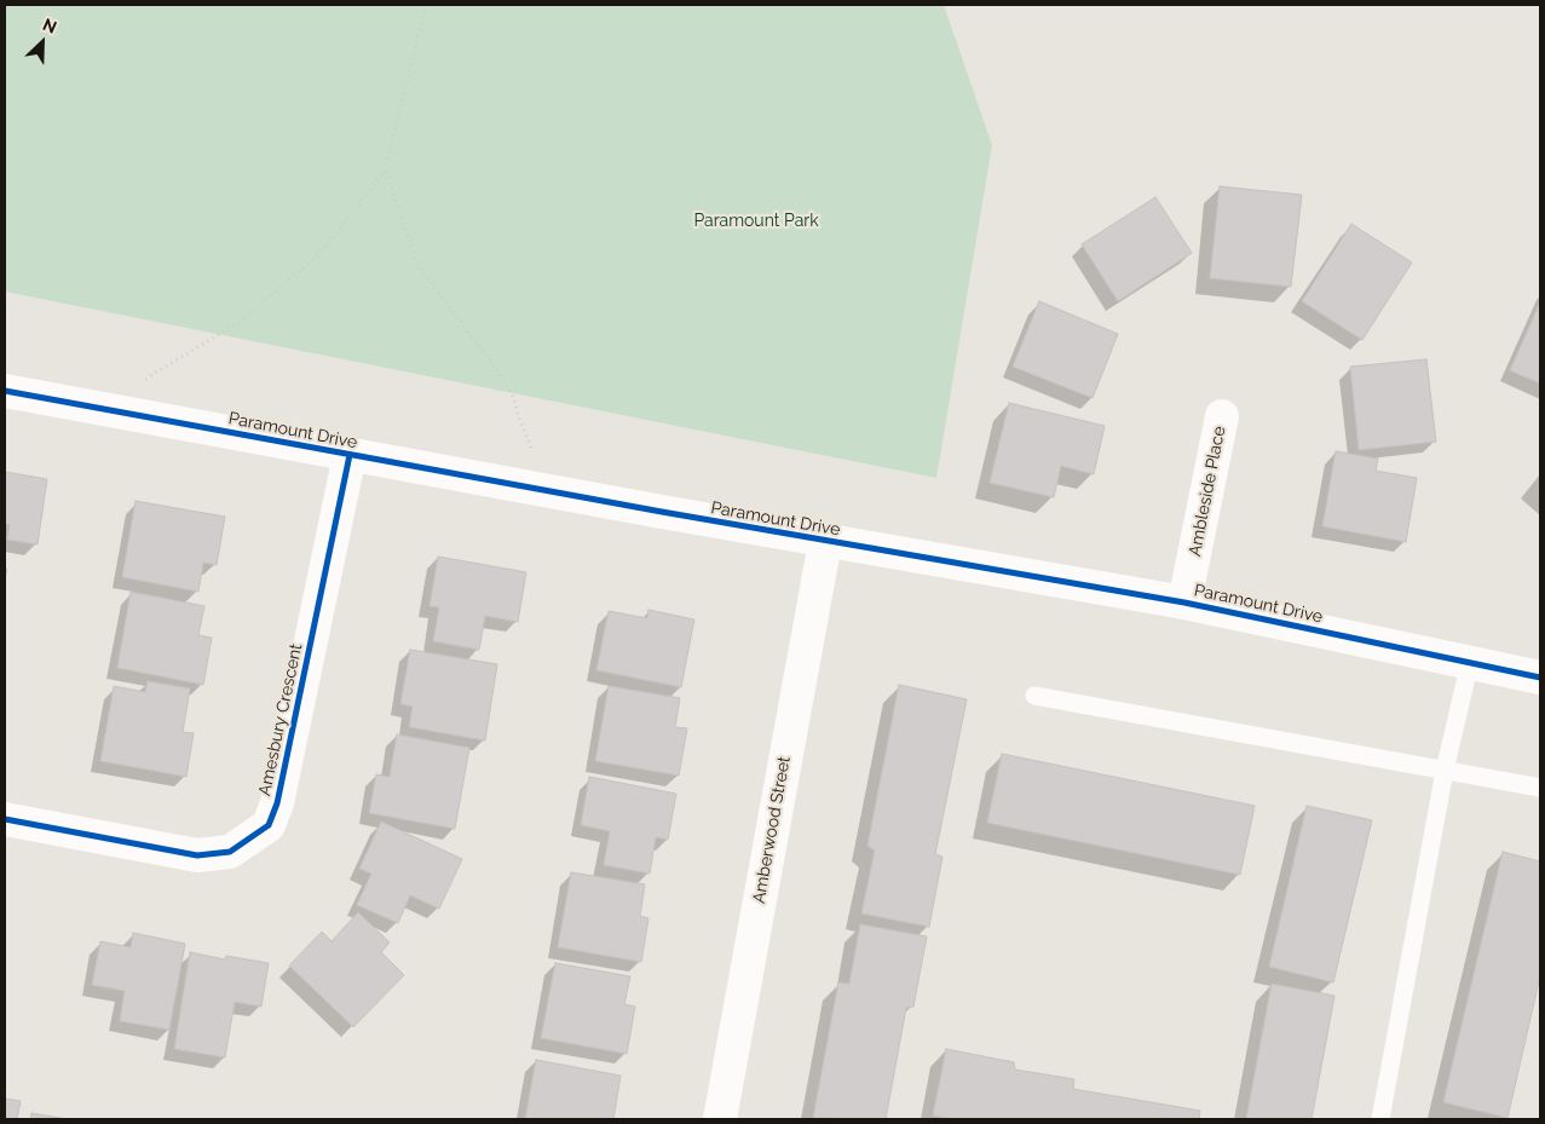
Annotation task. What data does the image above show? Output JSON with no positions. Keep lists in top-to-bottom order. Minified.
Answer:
{"streets":{"street":["Paramount Drive","Ambleside Place","Amesbury Crescent","Amberwood Street"]},"crossings":[["Paramount Drive","Ambleside Place"],["Paramount Drive","Amesbury Crescent"],["Paramount Drive","Amberwood Street"]],"parks":["Paramount Park"],"north":"top right"}
